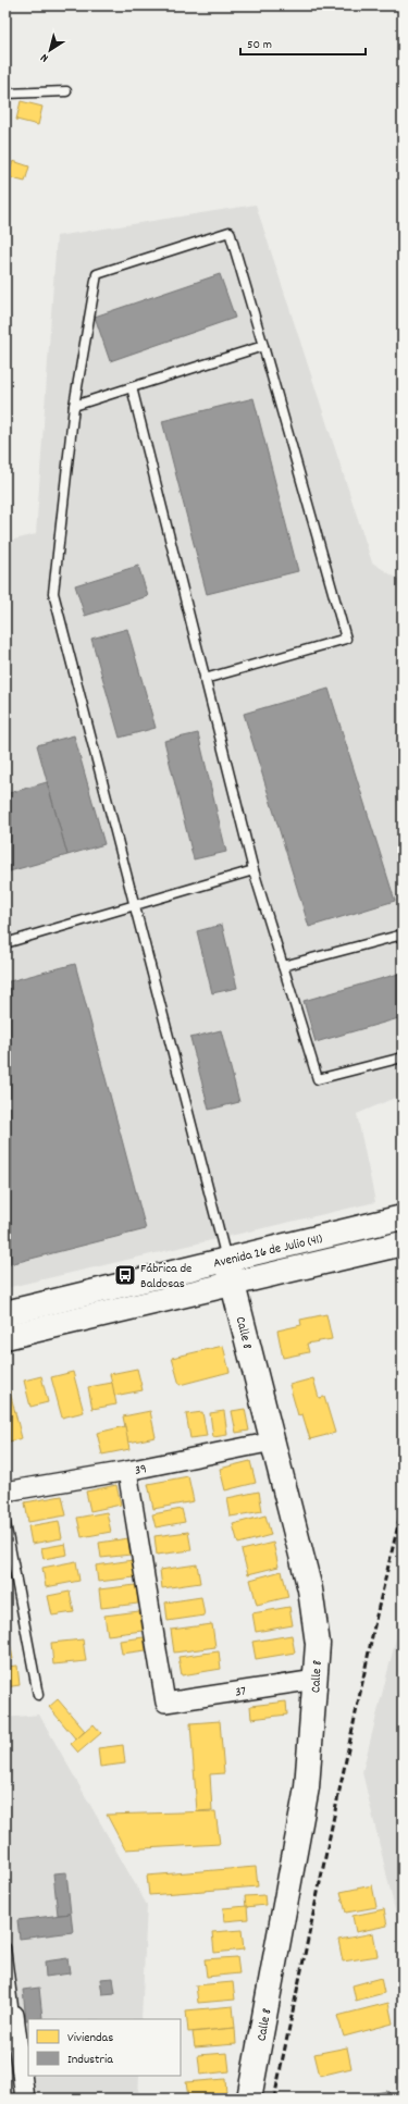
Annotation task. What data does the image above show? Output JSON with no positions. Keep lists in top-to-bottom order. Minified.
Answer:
{"streets":{"street":["Avenida 26 de Julio (41)","Calle 8","39","37"]},"crossings":[["Avenida 26 de Julio (41)","Calle 8"],["Calle 8","39"],["Calle 8","37"],["39","37"]],"places":{"bus stop":["Fábrica de Baldosas"]},"legend":["Viviendas","Industria"],"scale_bar":"50 m","north":"bottom left"}
